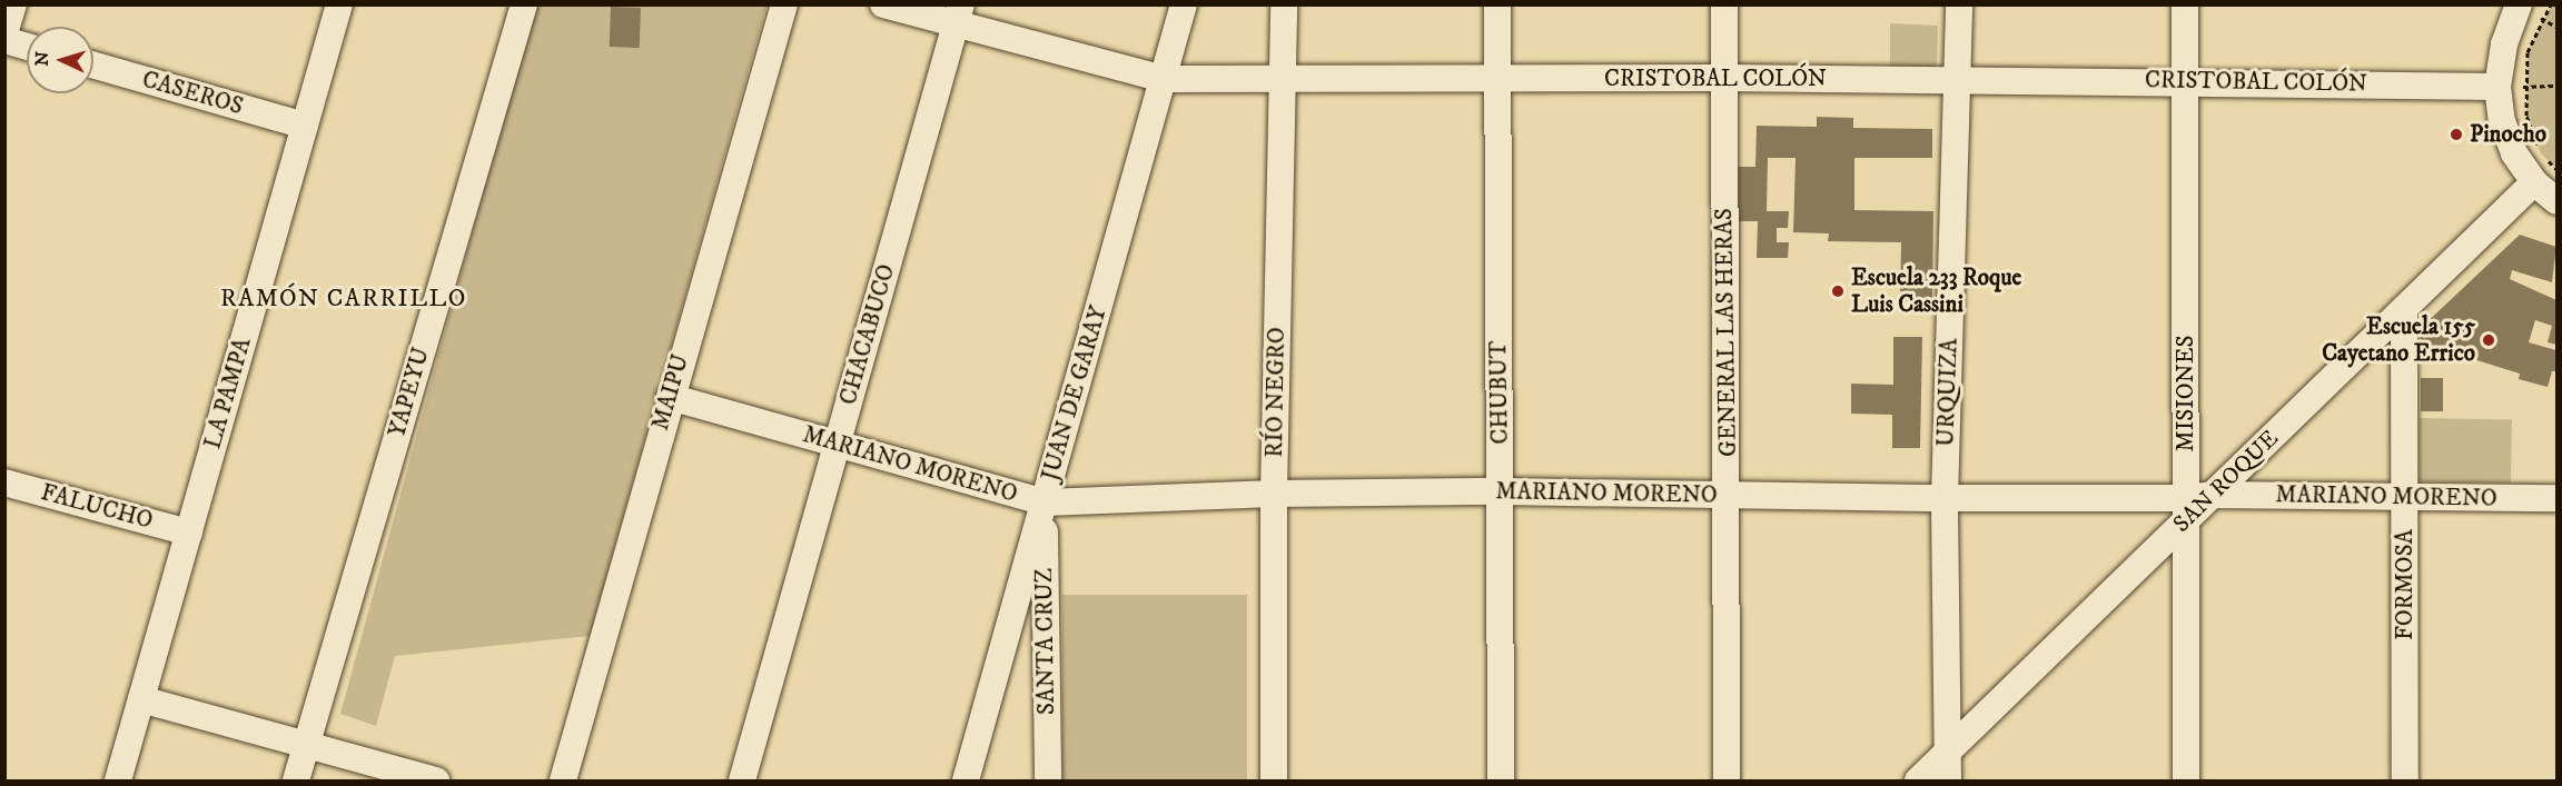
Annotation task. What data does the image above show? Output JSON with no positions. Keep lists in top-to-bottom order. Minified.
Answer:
{"streets":{"street":["CRISTOBAL COLÓN","CASEROS","GENERAL LAS HERAS","CHACABUCO","YAPEYU","MAIPU","RÍO NEGRO","CHUBUT","URQUIZA","LA PAMPA","JUAN DE GARAY","MISIONES","MARIANO MORENO","SAN ROQUE","FALUCHO","FORMOSA","SANTA CRUZ"]},"crossings":[["CRISTOBAL COLÓN","GENERAL LAS HERAS"],["CRISTOBAL COLÓN","CHACABUCO"],["CRISTOBAL COLÓN","RÍO NEGRO"],["CRISTOBAL COLÓN","CHUBUT"],["CRISTOBAL COLÓN","URQUIZA"],["CRISTOBAL COLÓN","JUAN DE GARAY"],["CRISTOBAL COLÓN","MISIONES"],["CASEROS","LA PAMPA"],["GENERAL LAS HERAS","MARIANO MORENO"],["CHACABUCO","MARIANO MORENO"],["MAIPU","MARIANO MORENO"],["RÍO NEGRO","MARIANO MORENO"],["CHUBUT","MARIANO MORENO"],["URQUIZA","MARIANO MORENO"],["URQUIZA","SAN ROQUE"],["LA PAMPA","FALUCHO"],["JUAN DE GARAY","MARIANO MORENO"],["JUAN DE GARAY","SANTA CRUZ"],["MISIONES","MARIANO MORENO"],["MISIONES","SAN ROQUE"],["MARIANO MORENO","SAN ROQUE"],["MARIANO MORENO","FORMOSA"],["MARIANO MORENO","SANTA CRUZ"],["SAN ROQUE","FORMOSA"]],"districts":["RAMÓN CARRILLO"],"places":["Pinocho","Escuela 233 Roque Luis Cassini","Escuela 155 Cayetano Errico"],"north":"left"}
